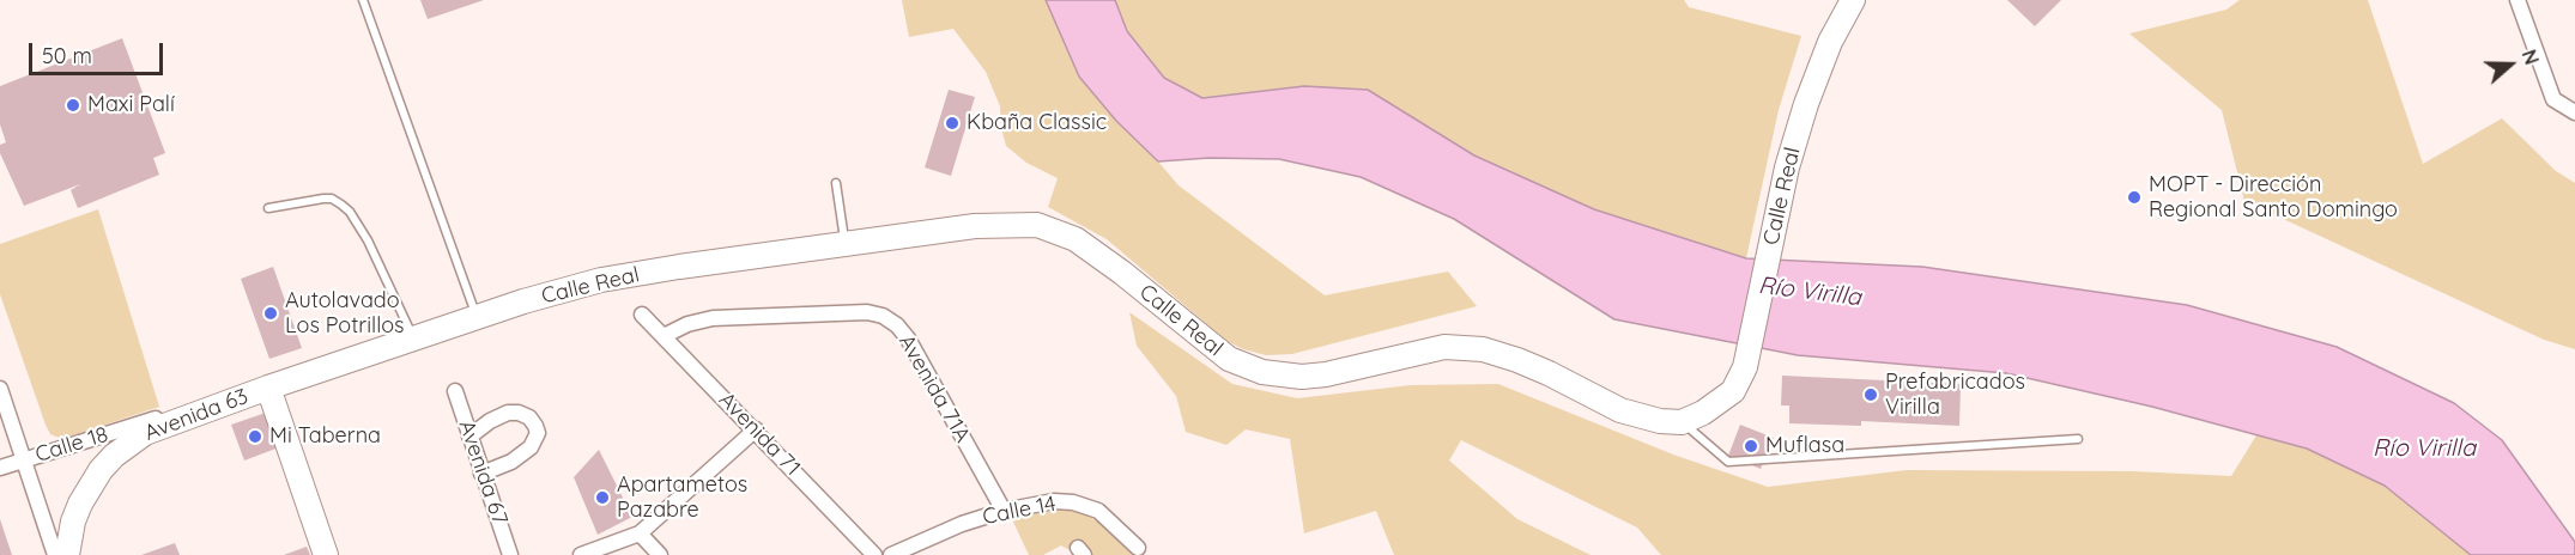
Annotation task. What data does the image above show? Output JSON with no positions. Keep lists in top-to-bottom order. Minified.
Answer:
{"streets":{"main road":["Calle Real","Avenida 63"],"street":["Avenida 71A","Avenida 71","Calle 18","Avenida 67","Calle 14"]},"crossings":[["Calle Real","Avenida 63"],["Calle Real","Calle 18"],["Avenida 71A","Avenida 71"],["Avenida 71A","Calle 14"],["Avenida 63","Calle 18"]],"water":["Río Virilla"],"places":["Maxi Palí","Kbaña Classic","MOPT - Dirección Regional Santo Domingo","Autolavado Los Potrillos","Prefabricados Virilla","Mi Taberna","Muflasa","Apartametos Pazabre"],"scale_bar":"50 m","north":"right"}
